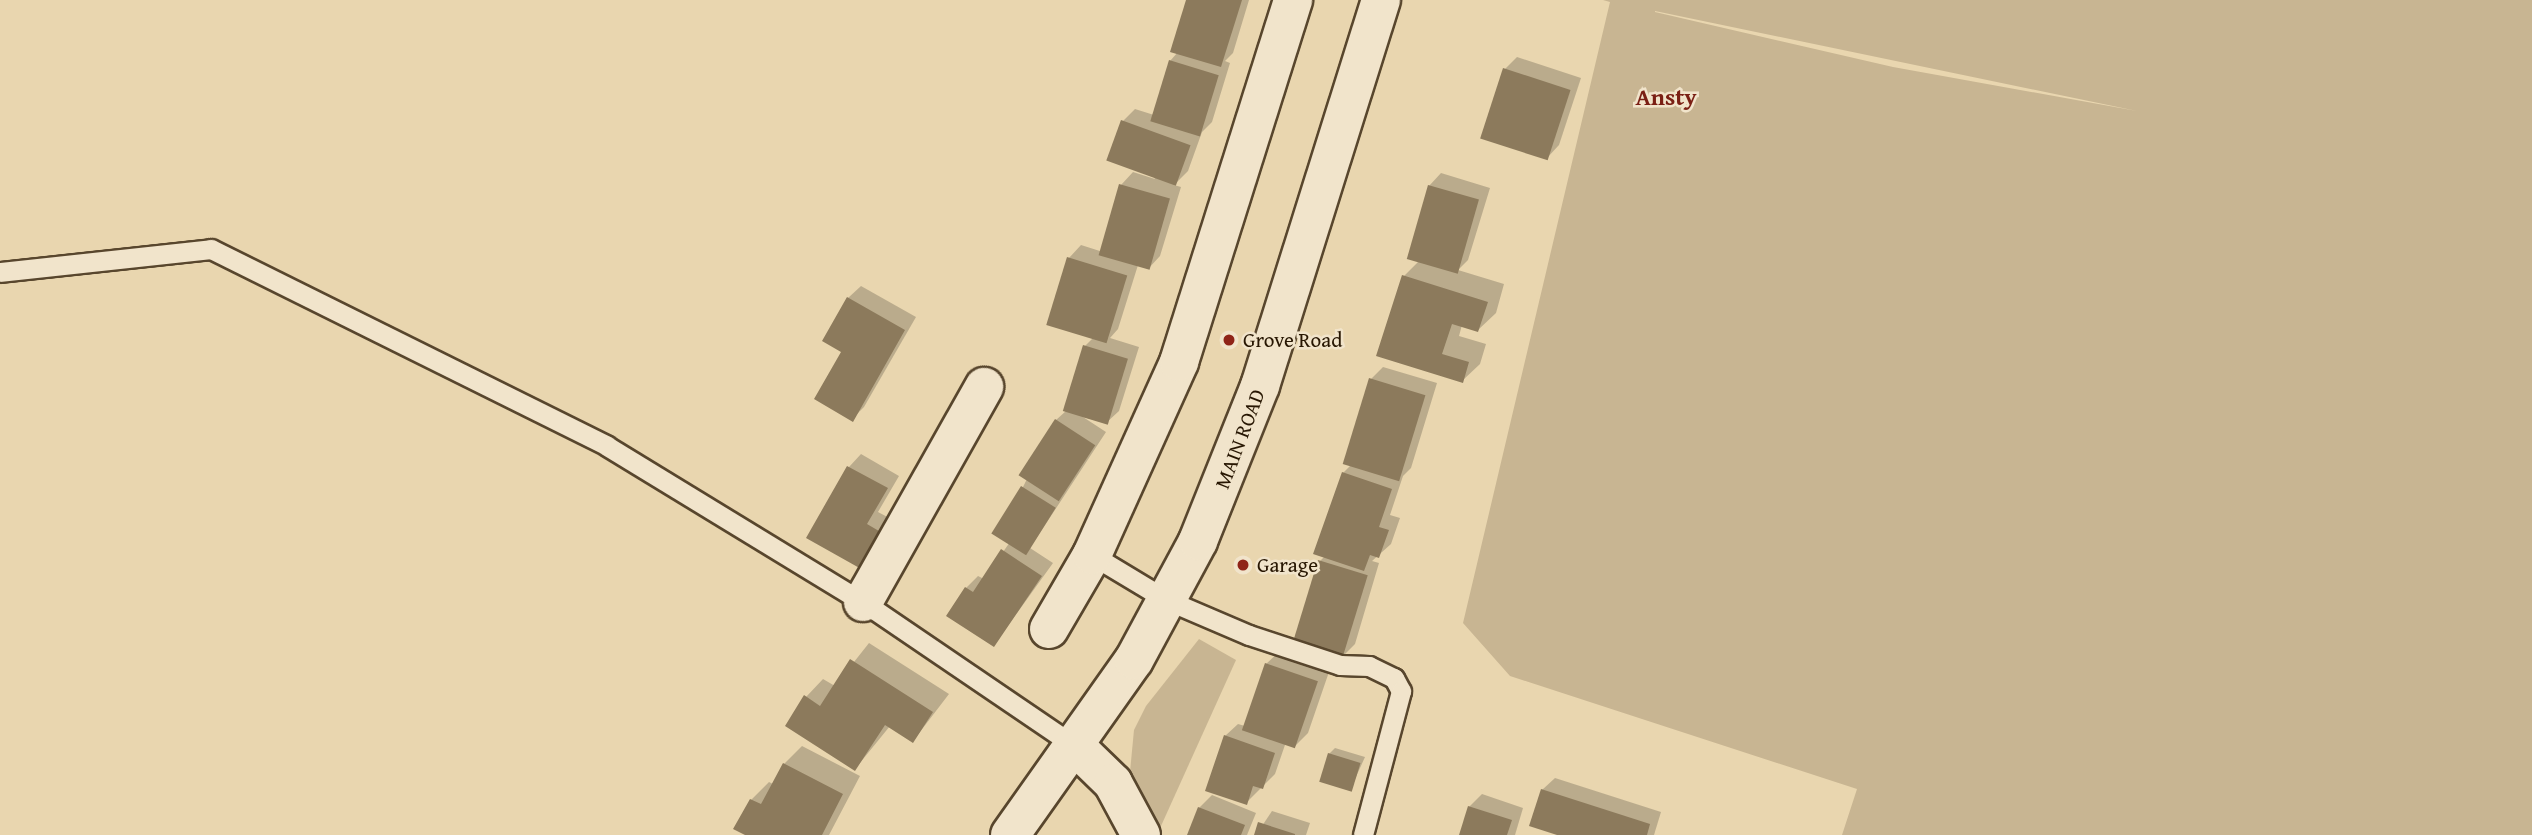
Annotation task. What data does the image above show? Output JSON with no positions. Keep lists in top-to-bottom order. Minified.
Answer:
{"streets":{"street":["MAIN ROAD"]},"districts":["Ansty"],"places":["Grove Road","Garage"]}
